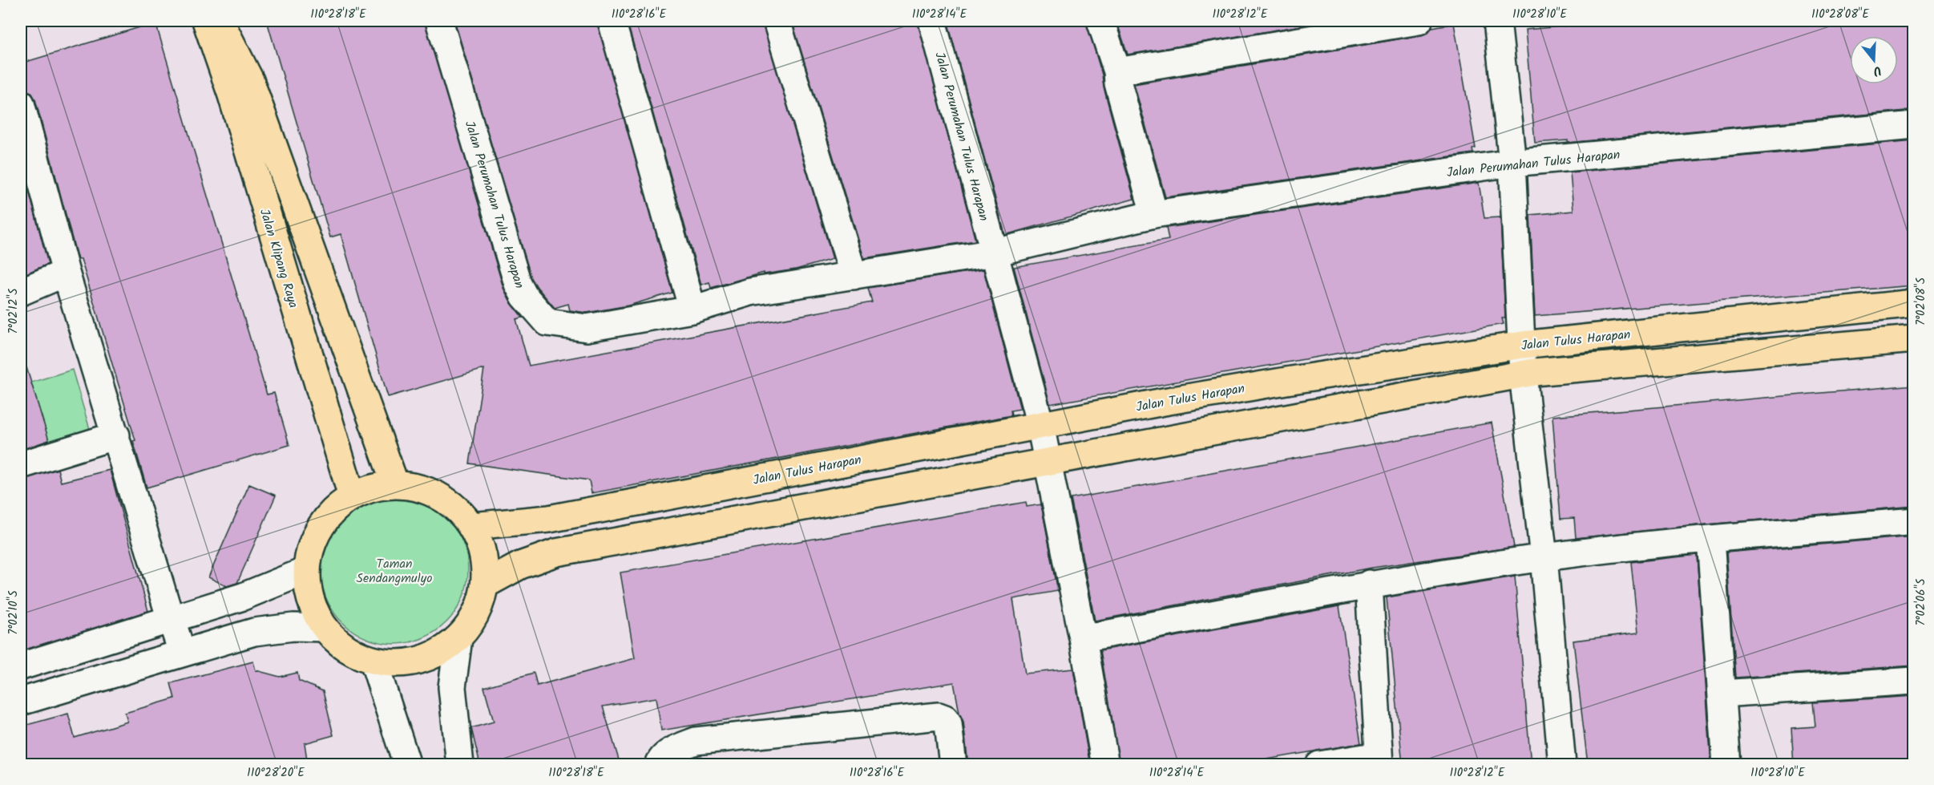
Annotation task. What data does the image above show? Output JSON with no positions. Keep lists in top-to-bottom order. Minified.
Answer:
{"streets":{"main road":["Jalan Klipang Raya","Jalan Tulus Harapan"],"street":["Jalan Perumahan Tulus Harapan"]},"crossings":[["Jalan Perumahan Tulus Harapan","Jalan Tulus Harapan"]],"parks":["Taman Sendangmulyo"],"north":"bottom","coordinates":["110°28'18\"E","110°28'16\"E","110°28'14\"E","110°28'12\"E","110°28'10\"E","110°28'08\"E","7°02'08\"S","7°02'12\"S","7°02'06\"S","7°02'10\"S","110°28'20\"E"]}
